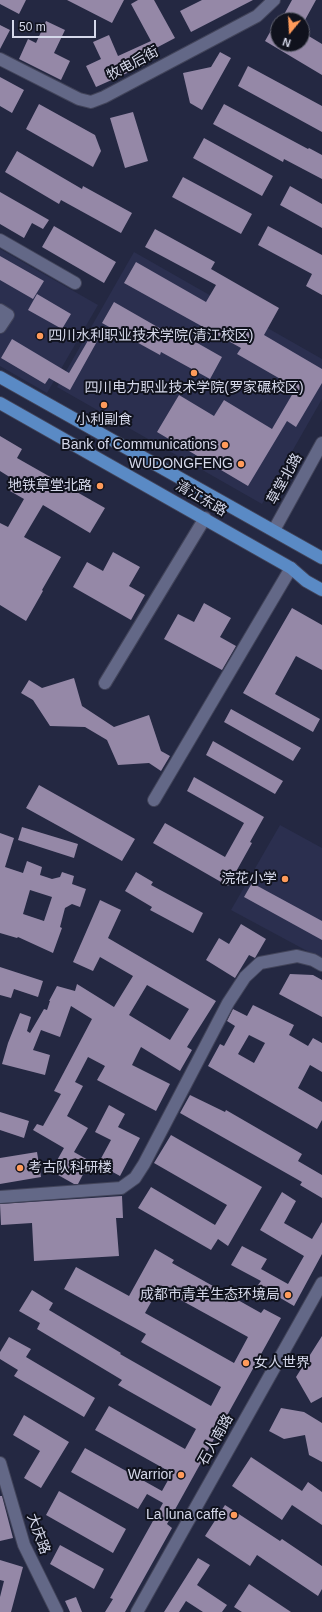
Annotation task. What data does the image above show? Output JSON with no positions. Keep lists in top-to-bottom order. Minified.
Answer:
{"streets":{"main road":["清江东路"],"street":["牧电后街","草堂北路","石人南路","大庆路"]},"crossings":[["草堂北路","清江东路"]],"places":["四川水利职业技术学院(清江校区)","四川电力职业技术学院(罗家碾校区)","小利副食","Bank of Communications","WUDONGFENG","地铁草堂北路","浣花小学","考古队科研楼","成都市青羊生态环境局","女人世界","Warrior","La luna caffe"],"scale_bar":"50 m","north":"bottom"}
